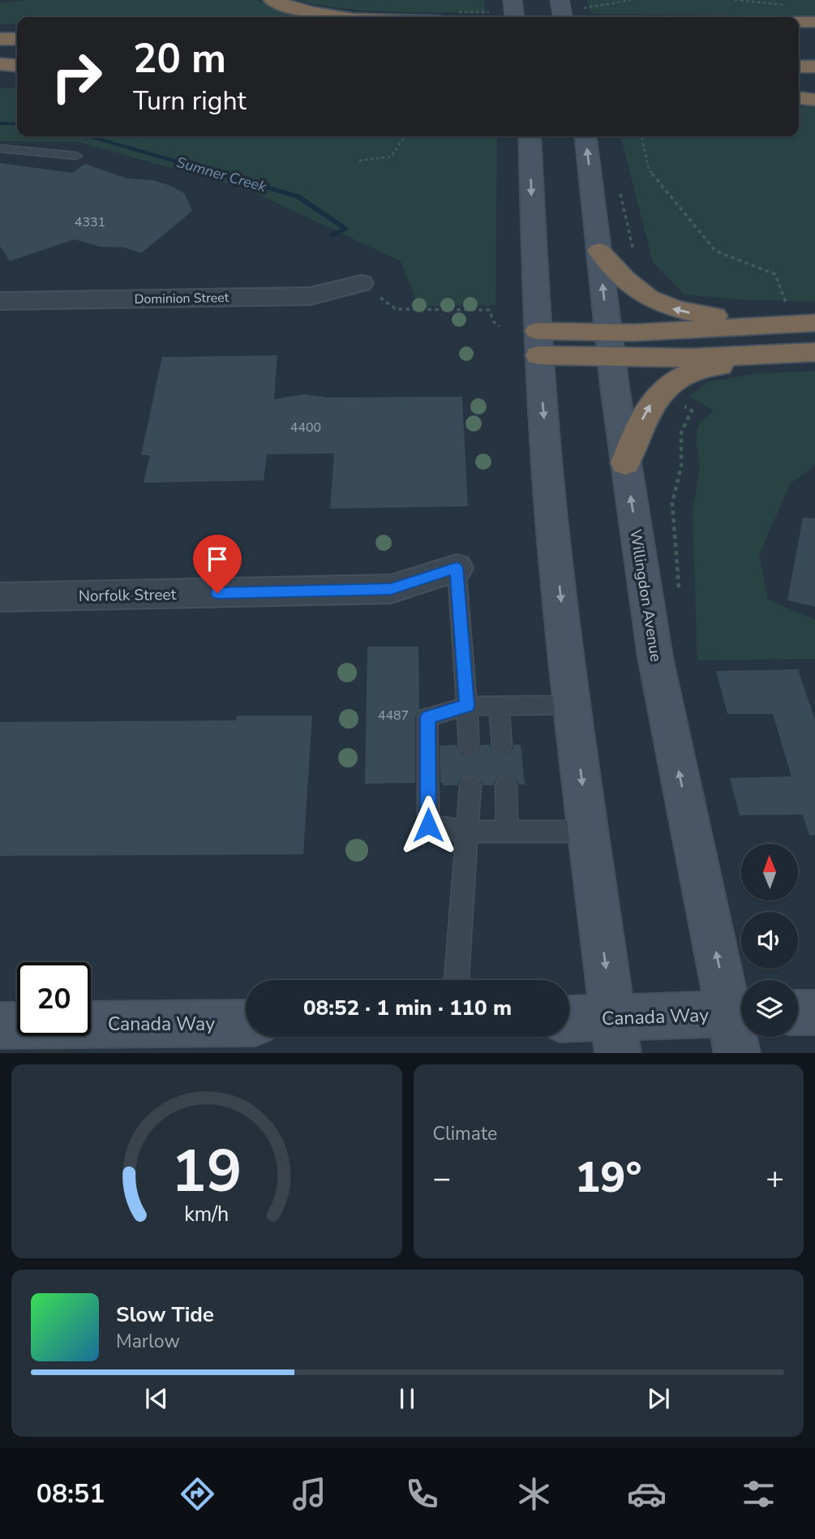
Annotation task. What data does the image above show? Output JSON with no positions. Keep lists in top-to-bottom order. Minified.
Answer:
{"streets":{"main road":["Willingdon Avenue","Canada Way"],"street":["Dominion Street","Norfolk Street"]},"crossings":[["Willingdon Avenue","Canada Way"]],"water":["Sumner Creek"],"house_numbers":["4331","4400","4487"],"north":"top","page":{"turn":["20 m","Turn right"],"limit":"20","trip":"08:52 · 1 min · 110 m","tile":"Climate","heat":["−","19°","+"],"song":["Slow Tide","Marlow"],"tabs":"08:51","gauge":["19","km/h"]}}
